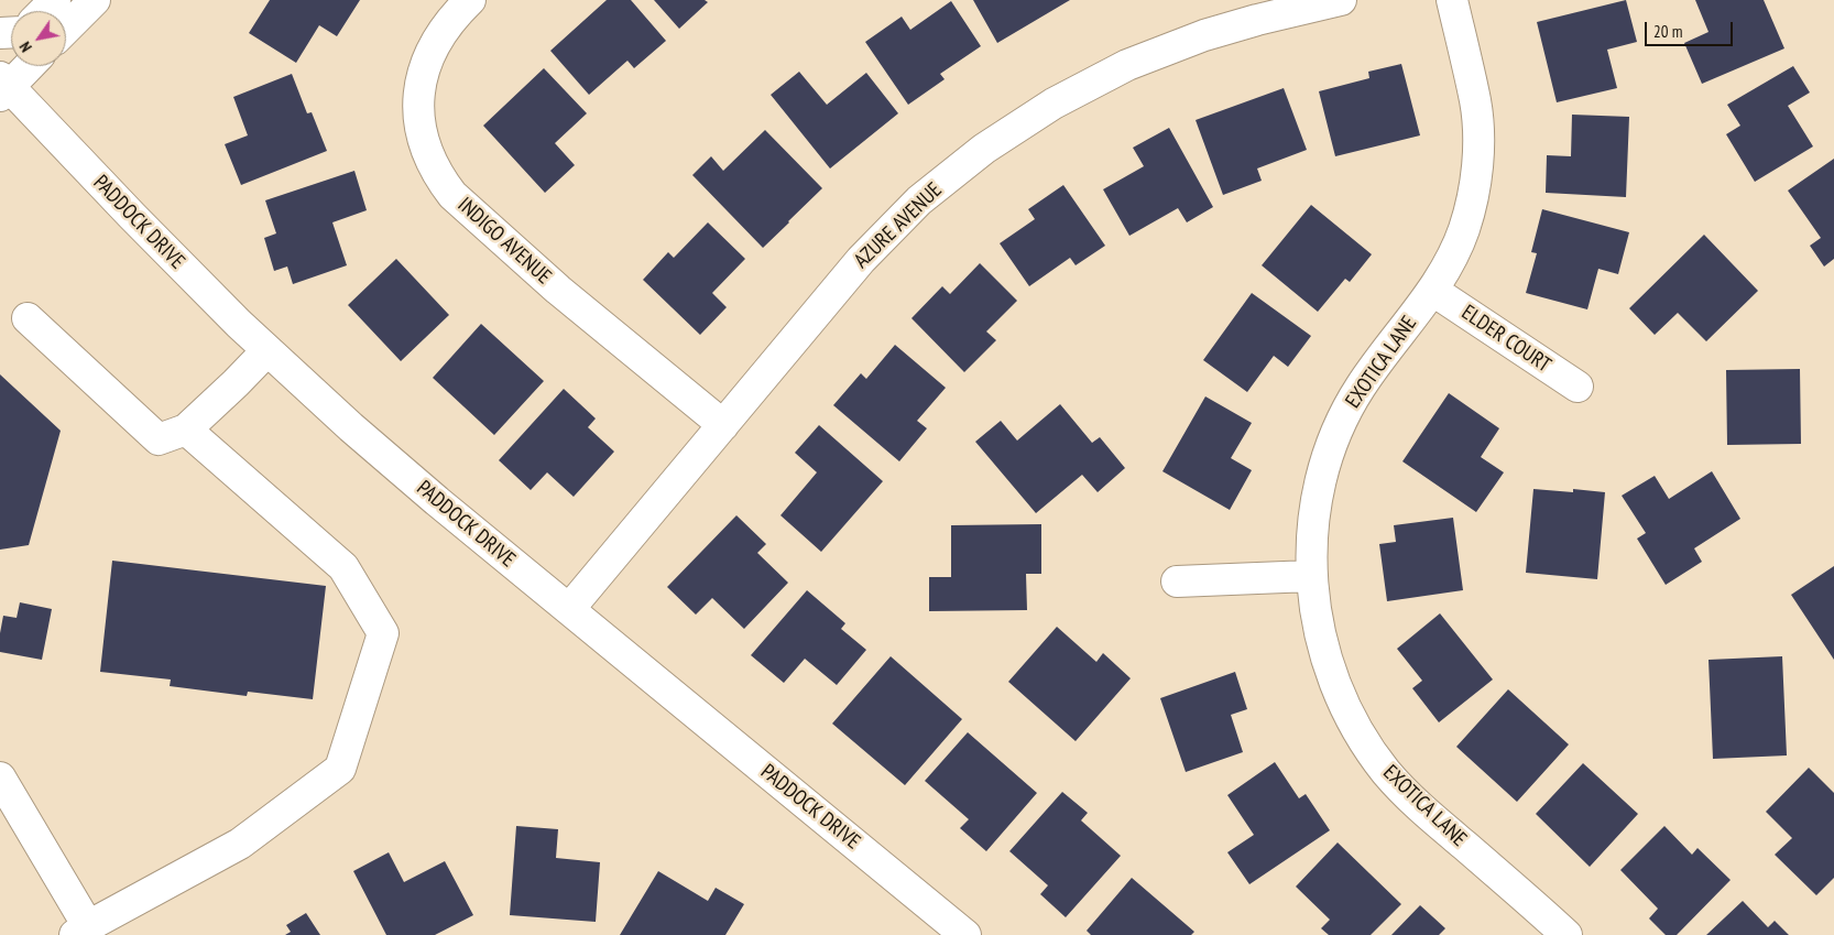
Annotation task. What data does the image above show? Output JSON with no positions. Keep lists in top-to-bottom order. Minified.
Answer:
{"streets":{"street":["PADDOCK DRIVE","AZURE AVENUE","INDIGO AVENUE","ELDER COURT","EXOTICA LANE"]},"crossings":[["PADDOCK DRIVE","AZURE AVENUE"],["AZURE AVENUE","INDIGO AVENUE"],["ELDER COURT","EXOTICA LANE"]],"scale_bar":"20 m","north":"bottom left"}
